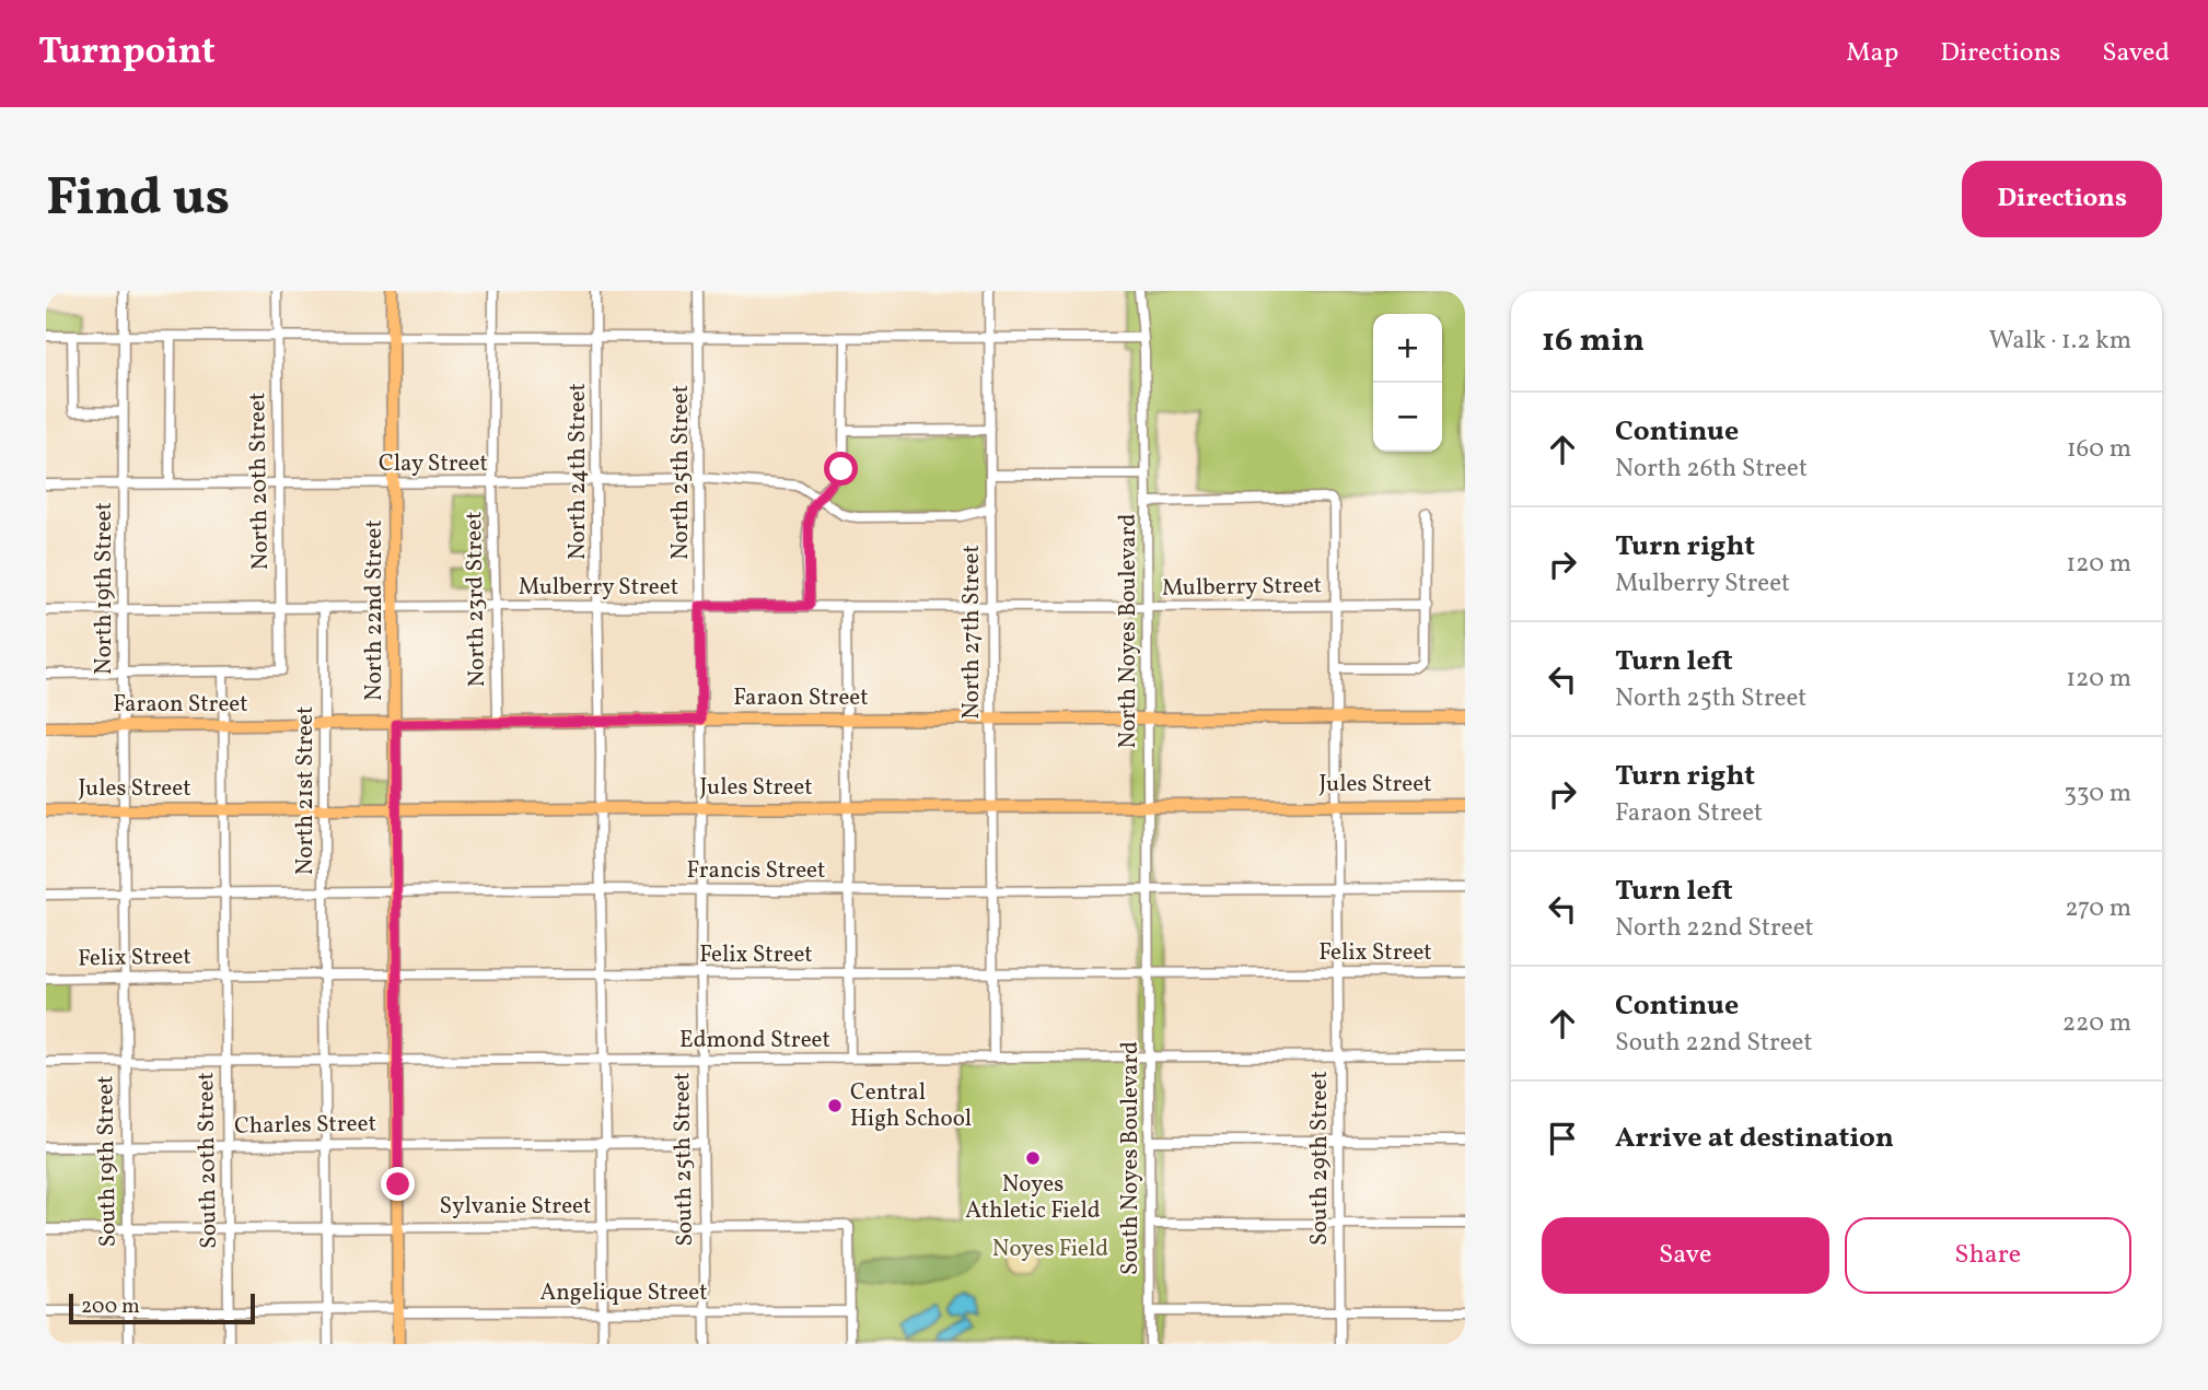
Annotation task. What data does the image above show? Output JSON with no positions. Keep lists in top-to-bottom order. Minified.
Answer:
{"streets":{"main road":["North 22nd Street","Faraon Street","Jules Street"],"street":["Clay Street","North 24th Street","North 25th Street","North 20th Street","Mulberry Street","North 19th Street","North 23rd Street","North Noyes Boulevard","North 27th Street","North 21st Street","Francis Street","Felix Street","Edmond Street","Charles Street","South Noyes Boulevard","South 29th Street","South 25th Street","South 20th Street","South 19th Street","Sylvanie Street","Angelique Street"]},"crossings":[["Clay Street","North 24th Street"],["Clay Street","North 25th Street"],["Clay Street","North 20th Street"],["Clay Street","North 19th Street"],["Clay Street","North 23rd Street"],["Clay Street","North 22nd Street"],["Clay Street","North 27th Street"],["North 24th Street","Mulberry Street"],["North 24th Street","Faraon Street"],["North 24th Street","Jules Street"],["North 24th Street","Francis Street"],["North 24th Street","Felix Street"],["North 24th Street","Edmond Street"],["North 24th Street","Charles Street"],["North 24th Street","Sylvanie Street"],["North 24th Street","Angelique Street"],["North 25th Street","Mulberry Street"],["North 25th Street","Faraon Street"],["North 25th Street","Jules Street"],["North 25th Street","Francis Street"],["North 25th Street","Felix Street"],["North 25th Street","South 25th Street"],["North 20th Street","Mulberry Street"],["Mulberry Street","North 19th Street"],["Mulberry Street","North 23rd Street"],["Mulberry Street","North 22nd Street"],["Mulberry Street","North Noyes Boulevard"],["Mulberry Street","North 27th Street"],["Mulberry Street","North 21st Street"],["Mulberry Street","South 29th Street"],["North 19th Street","Faraon Street"],["North 19th Street","Jules Street"],["North 19th Street","Francis Street"],["North 19th Street","Felix Street"],["North 19th Street","South 19th Street"],["North 23rd Street","Faraon Street"],["North 22nd Street","Faraon Street"],["North 22nd Street","Jules Street"],["North 22nd Street","Francis Street"],["North 22nd Street","Felix Street"],["North 22nd Street","Edmond Street"],["North 22nd Street","Charles Street"],["North 22nd Street","Sylvanie Street"],["North 22nd Street","Angelique Street"],["North Noyes Boulevard","Faraon Street"],["North Noyes Boulevard","Jules Street"],["North Noyes Boulevard","Francis Street"],["North Noyes Boulevard","Felix Street"],["North Noyes Boulevard","South Noyes Boulevard"],["North Noyes Boulevard","South 29th Street"],["North 27th Street","Faraon Street"],["North 27th Street","Jules Street"],["North 27th Street","Francis Street"],["North 27th Street","Felix Street"],["North 27th Street","Edmond Street"],["Faraon Street","North 21st Street"],["Faraon Street","South 29th Street"],["Jules Street","North 21st Street"],["Jules Street","South 29th Street"],["North 21st Street","Francis Street"],["North 21st Street","Felix Street"],["North 21st Street","Edmond Street"],["North 21st Street","Charles Street"],["North 21st Street","Sylvanie Street"],["North 21st Street","Angelique Street"],["Francis Street","South 29th Street"],["Felix Street","South Noyes Boulevard"],["Felix Street","South 29th Street"],["Felix Street","South 25th Street"],["Felix Street","South 20th Street"],["Felix Street","South 19th Street"],["Edmond Street","South Noyes Boulevard"],["Edmond Street","South 29th Street"],["Edmond Street","South 25th Street"],["Edmond Street","South 20th Street"],["Edmond Street","South 19th Street"],["Charles Street","South 25th Street"],["Charles Street","South 20th Street"],["Charles Street","South 19th Street"],["South 25th Street","Sylvanie Street"],["South 25th Street","Angelique Street"],["South 20th Street","Sylvanie Street"],["South 20th Street","Angelique Street"],["South 19th Street","Sylvanie Street"],["South 19th Street","Angelique Street"],["Sylvanie Street","Angelique Street"]],"parks":["Noyes Field"],"places":["Central High School","Noyes Athletic Field"],"scale_bar":"200 m","page":{"header":"Turnpoint","nav":["Map","Directions","Saved"],"buttons":["Directions",["Save","Share"]],"title":"Find us","heading":["16 min","Walk · 1.2 km"],"map_buttons":["+","−"],"list":[["Continue","North 26th Street","160 m"],["Turn right","Mulberry Street","120 m"],["Turn left","North 25th Street","120 m"],["Turn right","Faraon Street","330 m"],["Turn left","North 22nd Street","270 m"],["Continue","South 22nd Street","220 m"],"Arrive at destination"],"scale":"200 m"}}
